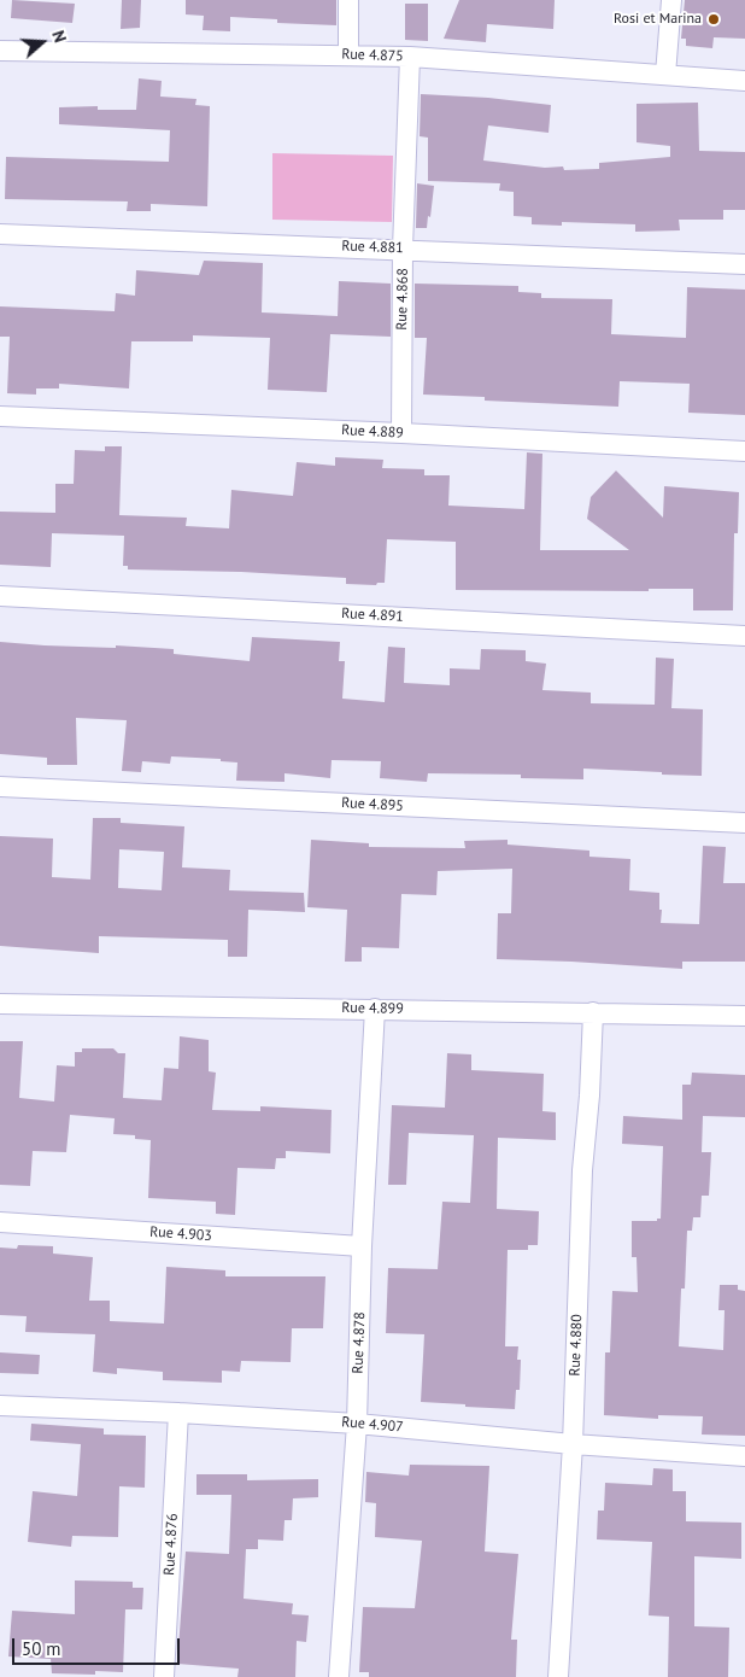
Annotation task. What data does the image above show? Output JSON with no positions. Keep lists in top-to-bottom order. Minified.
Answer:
{"streets":{"street":["Rue 4.875","Rue 4.881","Rue 4.868","Rue 4.889","Rue 4.891","Rue 4.895","Rue 4.899","Rue 4.903","Rue 4.878","Rue 4.880","Rue 4.907","Rue 4.876"]},"crossings":[["Rue 4.875","Rue 4.868"],["Rue 4.881","Rue 4.868"],["Rue 4.868","Rue 4.889"],["Rue 4.899","Rue 4.878"],["Rue 4.899","Rue 4.880"],["Rue 4.903","Rue 4.878"],["Rue 4.878","Rue 4.907"],["Rue 4.880","Rue 4.907"],["Rue 4.907","Rue 4.876"]],"places":["Rosi et Marina"],"scale_bar":"50 m","north":"right"}
